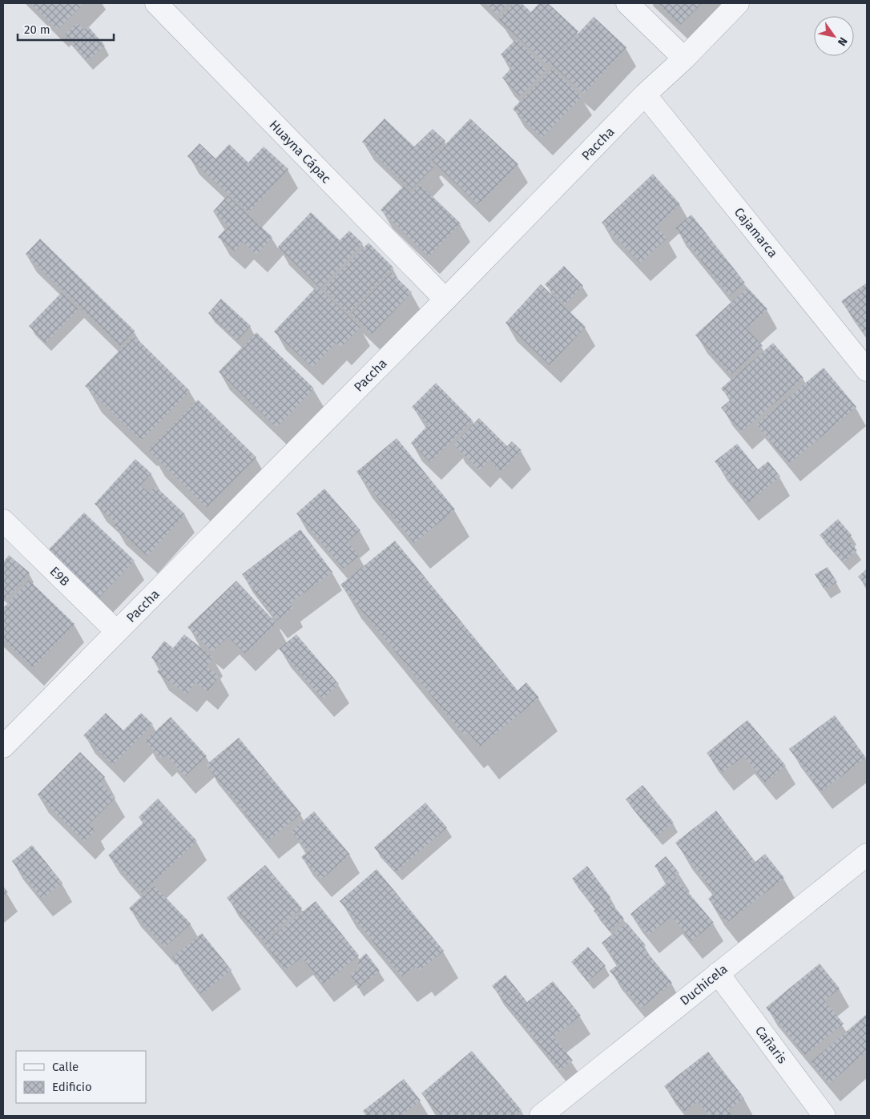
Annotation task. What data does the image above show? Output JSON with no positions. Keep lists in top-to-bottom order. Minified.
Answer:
{"streets":{"street":["Paccha","Huayna Cápac","Cajamarca","E9B","Duchicela","Cañaris"]},"crossings":[["Paccha","Huayna Cápac"],["Paccha","Cajamarca"],["Paccha","E9B"],["Duchicela","Cañaris"]],"legend":["Calle","Edificio"],"scale_bar":"20 m","north":"bottom right"}
